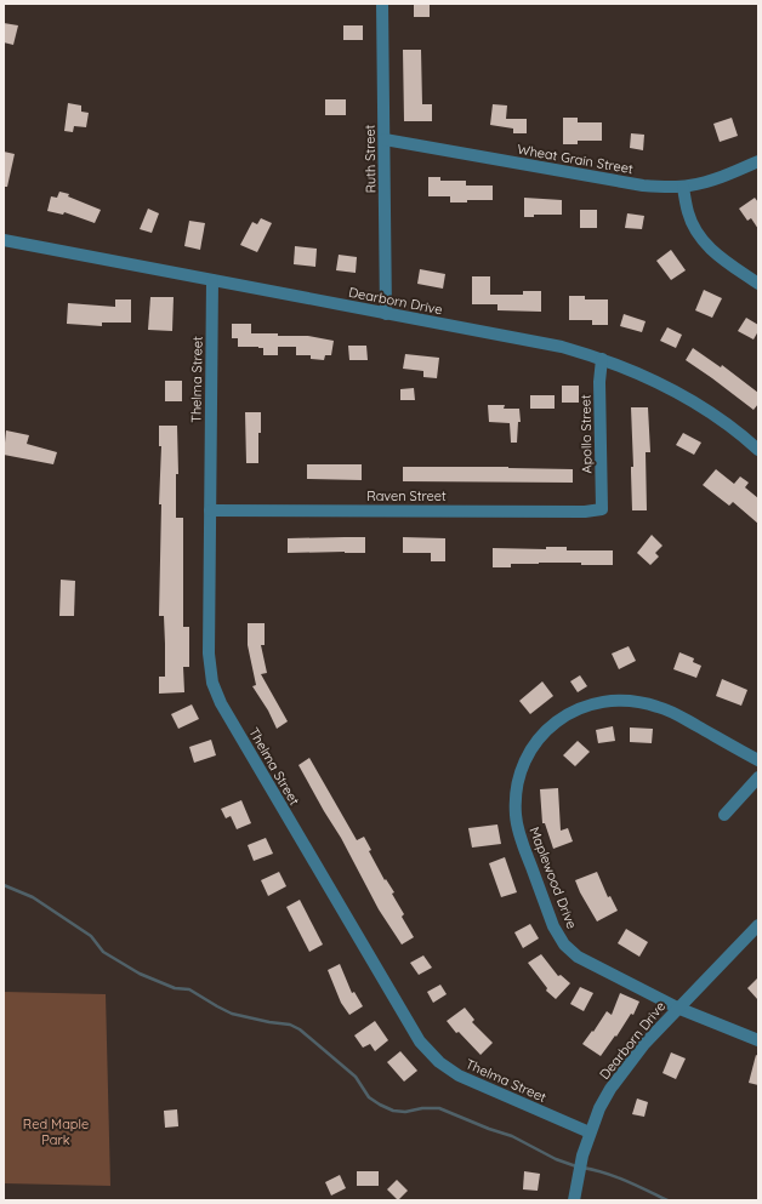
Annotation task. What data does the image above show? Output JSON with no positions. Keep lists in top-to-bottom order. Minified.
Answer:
{"streets":{"street":["Ruth Street","Wheat Grain Street","Dearborn Drive","Thelma Street","Apollo Street","Raven Street","Maplewood Drive"]},"crossings":[["Ruth Street","Wheat Grain Street"],["Ruth Street","Dearborn Drive"],["Dearborn Drive","Thelma Street"],["Dearborn Drive","Apollo Street"],["Dearborn Drive","Maplewood Drive"],["Thelma Street","Raven Street"],["Apollo Street","Raven Street"]],"parks":["Red Maple Park"]}
